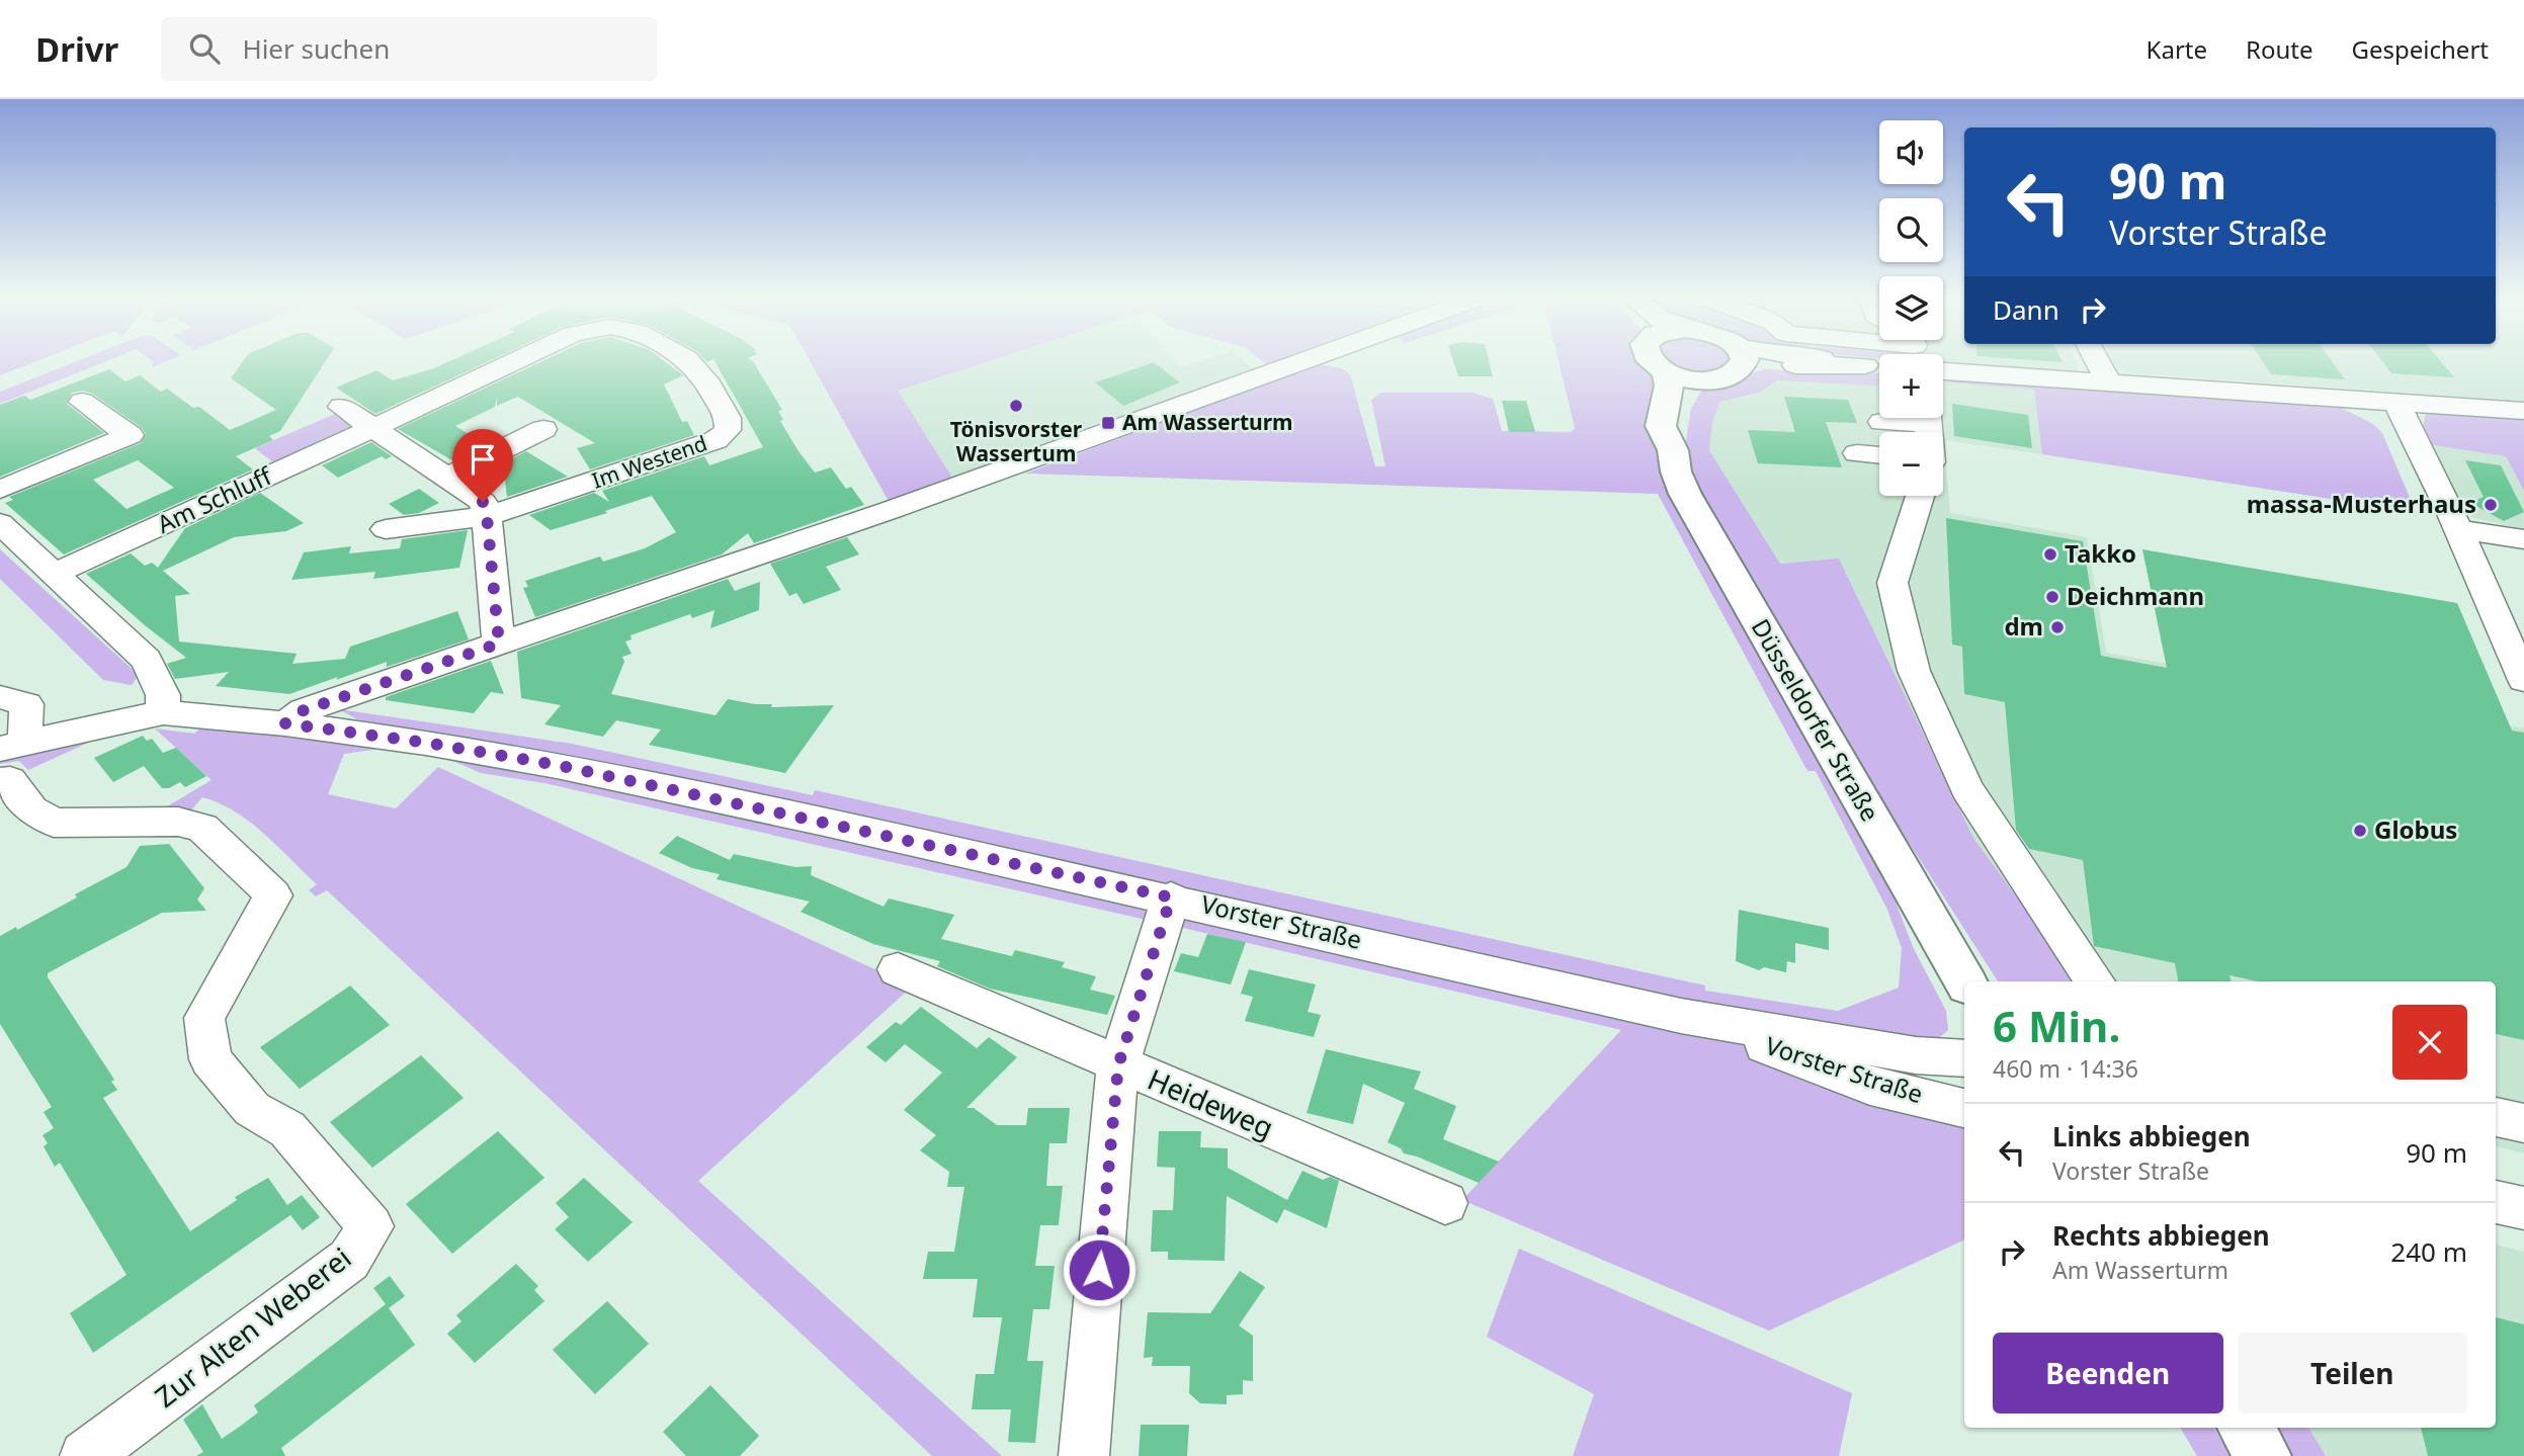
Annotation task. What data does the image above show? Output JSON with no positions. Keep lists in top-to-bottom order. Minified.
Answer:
{"streets":{"main road":["Düsseldorfer Straße"],"street":["Im Westend","Am Schluff","Vorster Straße","Heideweg","Zur Alten Weberei"]},"crossings":[["Im Westend","Am Schluff"]],"places":{"other":["Tönisvorster Wassertum","massa-Musterhaus","Takko","Deichmann","dm","Globus"],"transit":["Am Wasserturm"]},"page":{"header":"Drivr","search":"Hier suchen","nav":["Karte","Route","Gespeichert"],"map_buttons":["+","−"],"turn":["90 m","Vorster Straße"],"then":"Dann","heading":["6 Min.","460 m · 14:36"],"list":[{"name":"Links abbiegen","note":"Vorster Straße","value":"90 m"},{"name":"Rechts abbiegen","note":"Am Wasserturm","value":"240 m"}],"buttons":["Beenden","Teilen"]}}
